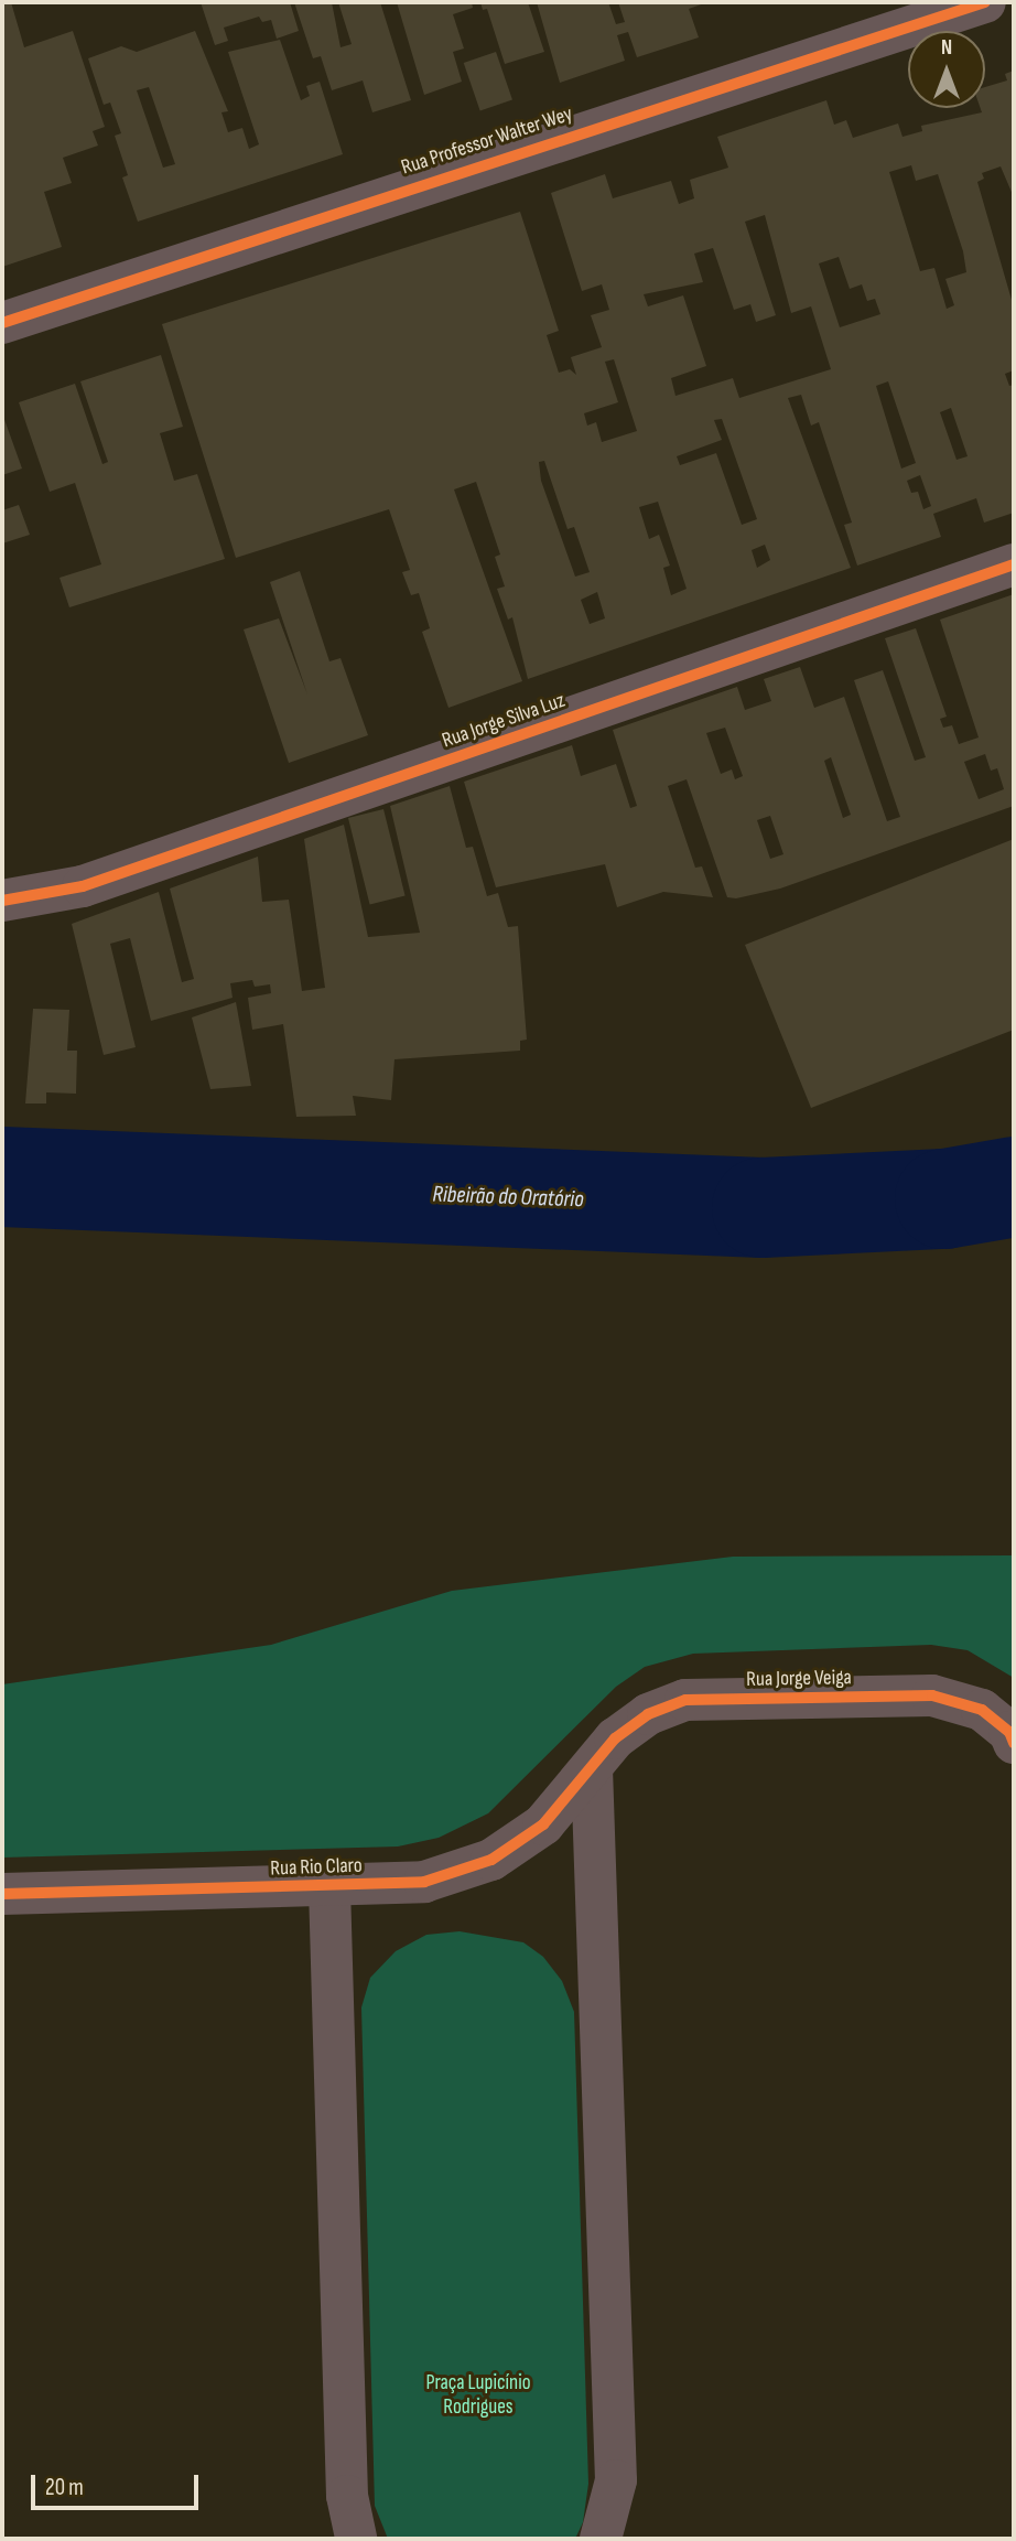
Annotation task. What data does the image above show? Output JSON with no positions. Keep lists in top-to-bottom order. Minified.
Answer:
{"streets":{"street":["Rua Professor Walter Wey","Rua Jorge Silva Luz","Rua Jorge Veiga","Rua Rio Claro"]},"crossings":[["Rua Jorge Veiga","Rua Rio Claro"]],"water":["Ribeirão do Oratório"],"parks":["Praça Lupicínio Rodrigues"],"scale_bar":"20 m","north":"top"}
